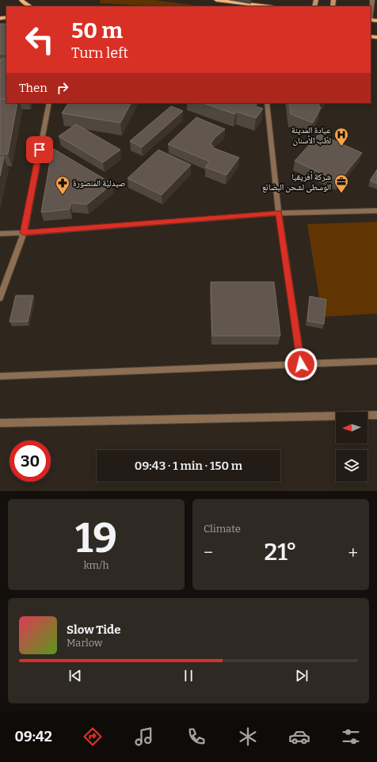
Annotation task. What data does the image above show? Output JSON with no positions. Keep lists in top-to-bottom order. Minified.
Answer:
{"places":{"hospital":["عيادة المدينة لطب الأسنان"],"office":["شركة أفريقيا الوسطى لشحن البضائع"],"pharmacy":["صيدلية المنصورة"]},"north":"left","page":{"turn":["50 m","Turn left"],"then":"Then","limit":"30","trip":"09:43 · 1 min · 150 m","tile":[["19","km/h"],"Climate"],"heat":["−","21°","+"],"song":["Slow Tide","Marlow"],"tabs":"09:42"}}
